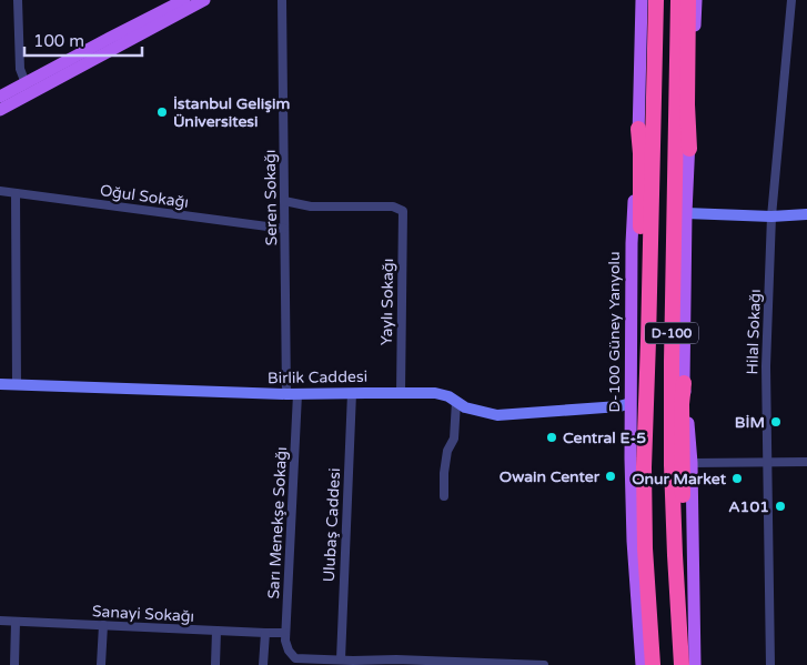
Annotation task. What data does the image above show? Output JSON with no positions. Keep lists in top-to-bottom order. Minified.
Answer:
{"streets":{"highway":["D-100"],"main road":["D-100 Güney Yanyolu"],"street":["Oğul Sokağı","Seren Sokağı","Yaylı Sokağı","Hilal Sokağı","Birlik Caddesi","Sarı Menekşe Sokağı","Ulubaş Caddesi","Sanayi Sokağı"]},"crossings":[["Oğul Sokağı","Seren Sokağı"],["Seren Sokağı","Yaylı Sokağı"],["Seren Sokağı","Birlik Caddesi"],["Seren Sokağı","Sarı Menekşe Sokağı"],["Yaylı Sokağı","Birlik Caddesi"],["D-100 Güney Yanyolu","Birlik Caddesi"],["Birlik Caddesi","Sarı Menekşe Sokağı"],["Birlik Caddesi","Ulubaş Caddesi"],["Sarı Menekşe Sokağı","Sanayi Sokağı"]],"places":["İstanbul Gelişim Üniversitesi","BİM","Central E-5","Owain Center","Onur Market","A101"],"scale_bar":"100 m"}
